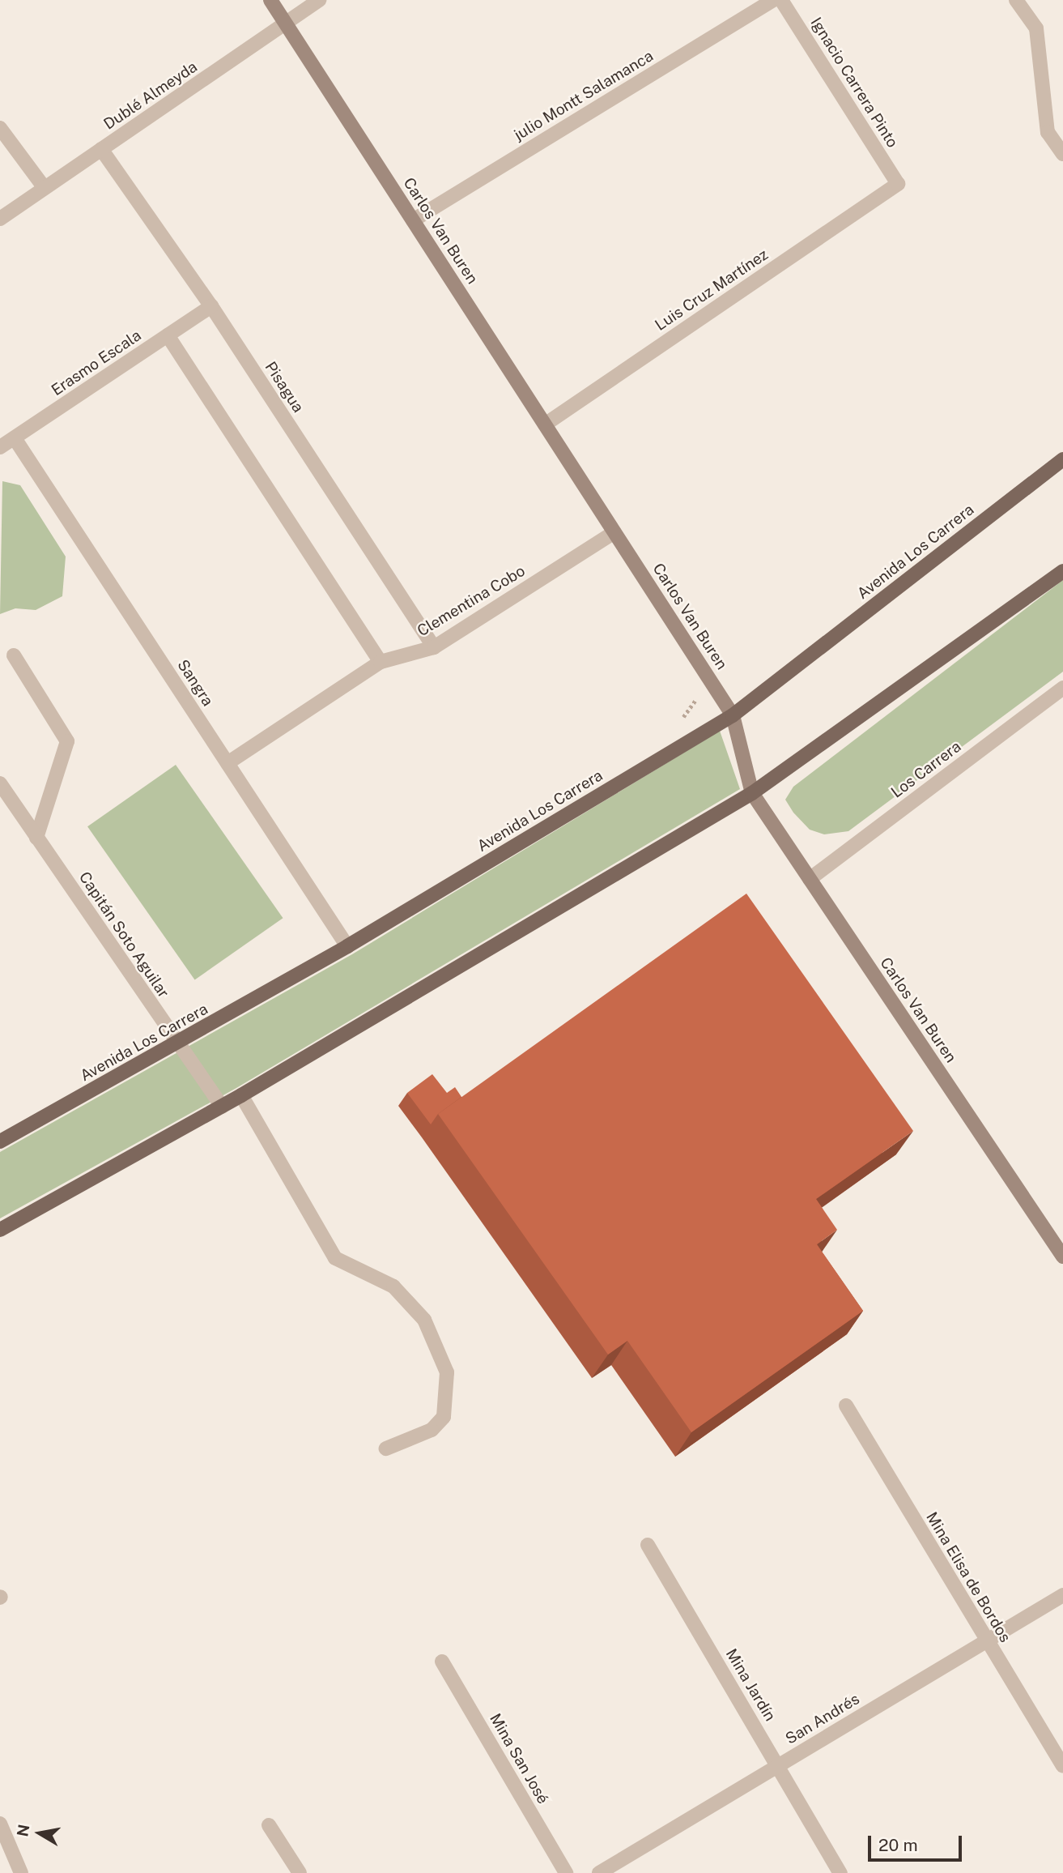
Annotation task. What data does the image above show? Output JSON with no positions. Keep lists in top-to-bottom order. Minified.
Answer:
{"streets":{"main road":["Avenida Los Carrera"],"street":["Ignacio Carrera Pinto","Dublé Almeyda","julio Montt Salamanca","Carlos Van Buren","Luis Cruz Martínez","Erasmo Escala","Pisagua","Clementina Cobo","Sangra","Los Carrera","Capitán Soto Aguilar","Mina Elisa de Bordos","Mina Jardín","San Andrés","Mina San José"]},"crossings":[["Ignacio Carrera Pinto","Luis Cruz Martínez"],["Dublé Almeyda","Carlos Van Buren"],["Dublé Almeyda","Pisagua"],["julio Montt Salamanca","Carlos Van Buren"],["Carlos Van Buren","Luis Cruz Martínez"],["Carlos Van Buren","Avenida Los Carrera"],["Carlos Van Buren","Clementina Cobo"],["Carlos Van Buren","Los Carrera"],["Erasmo Escala","Pisagua"],["Erasmo Escala","Sangra"],["Pisagua","Clementina Cobo"],["Avenida Los Carrera","Sangra"],["Avenida Los Carrera","Capitán Soto Aguilar"],["Clementina Cobo","Sangra"],["Mina Elisa de Bordos","San Andrés"],["Mina Jardín","San Andrés"]],"scale_bar":"20 m","north":"left"}
